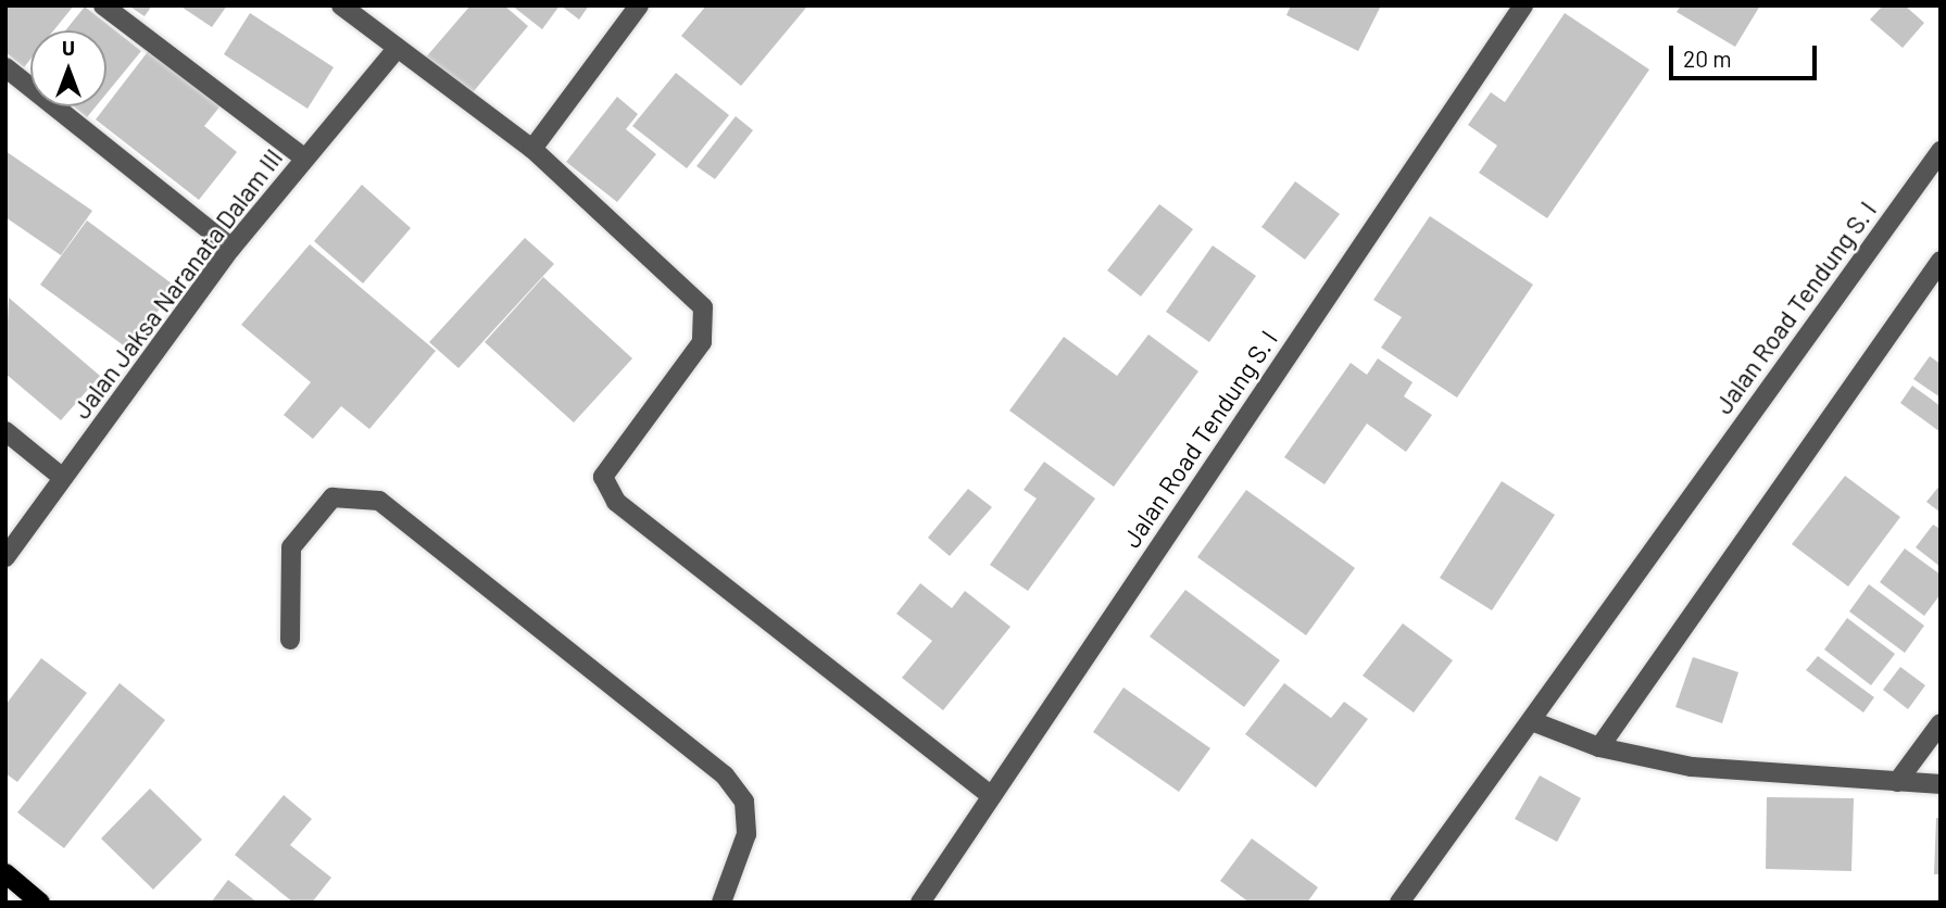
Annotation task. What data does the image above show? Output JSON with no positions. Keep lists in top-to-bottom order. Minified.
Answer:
{"streets":{"street":["Jalan Jaksa Naranata Dalam III","Jalan Road Tendung S. I"]},"scale_bar":"20 m","north":"top"}
